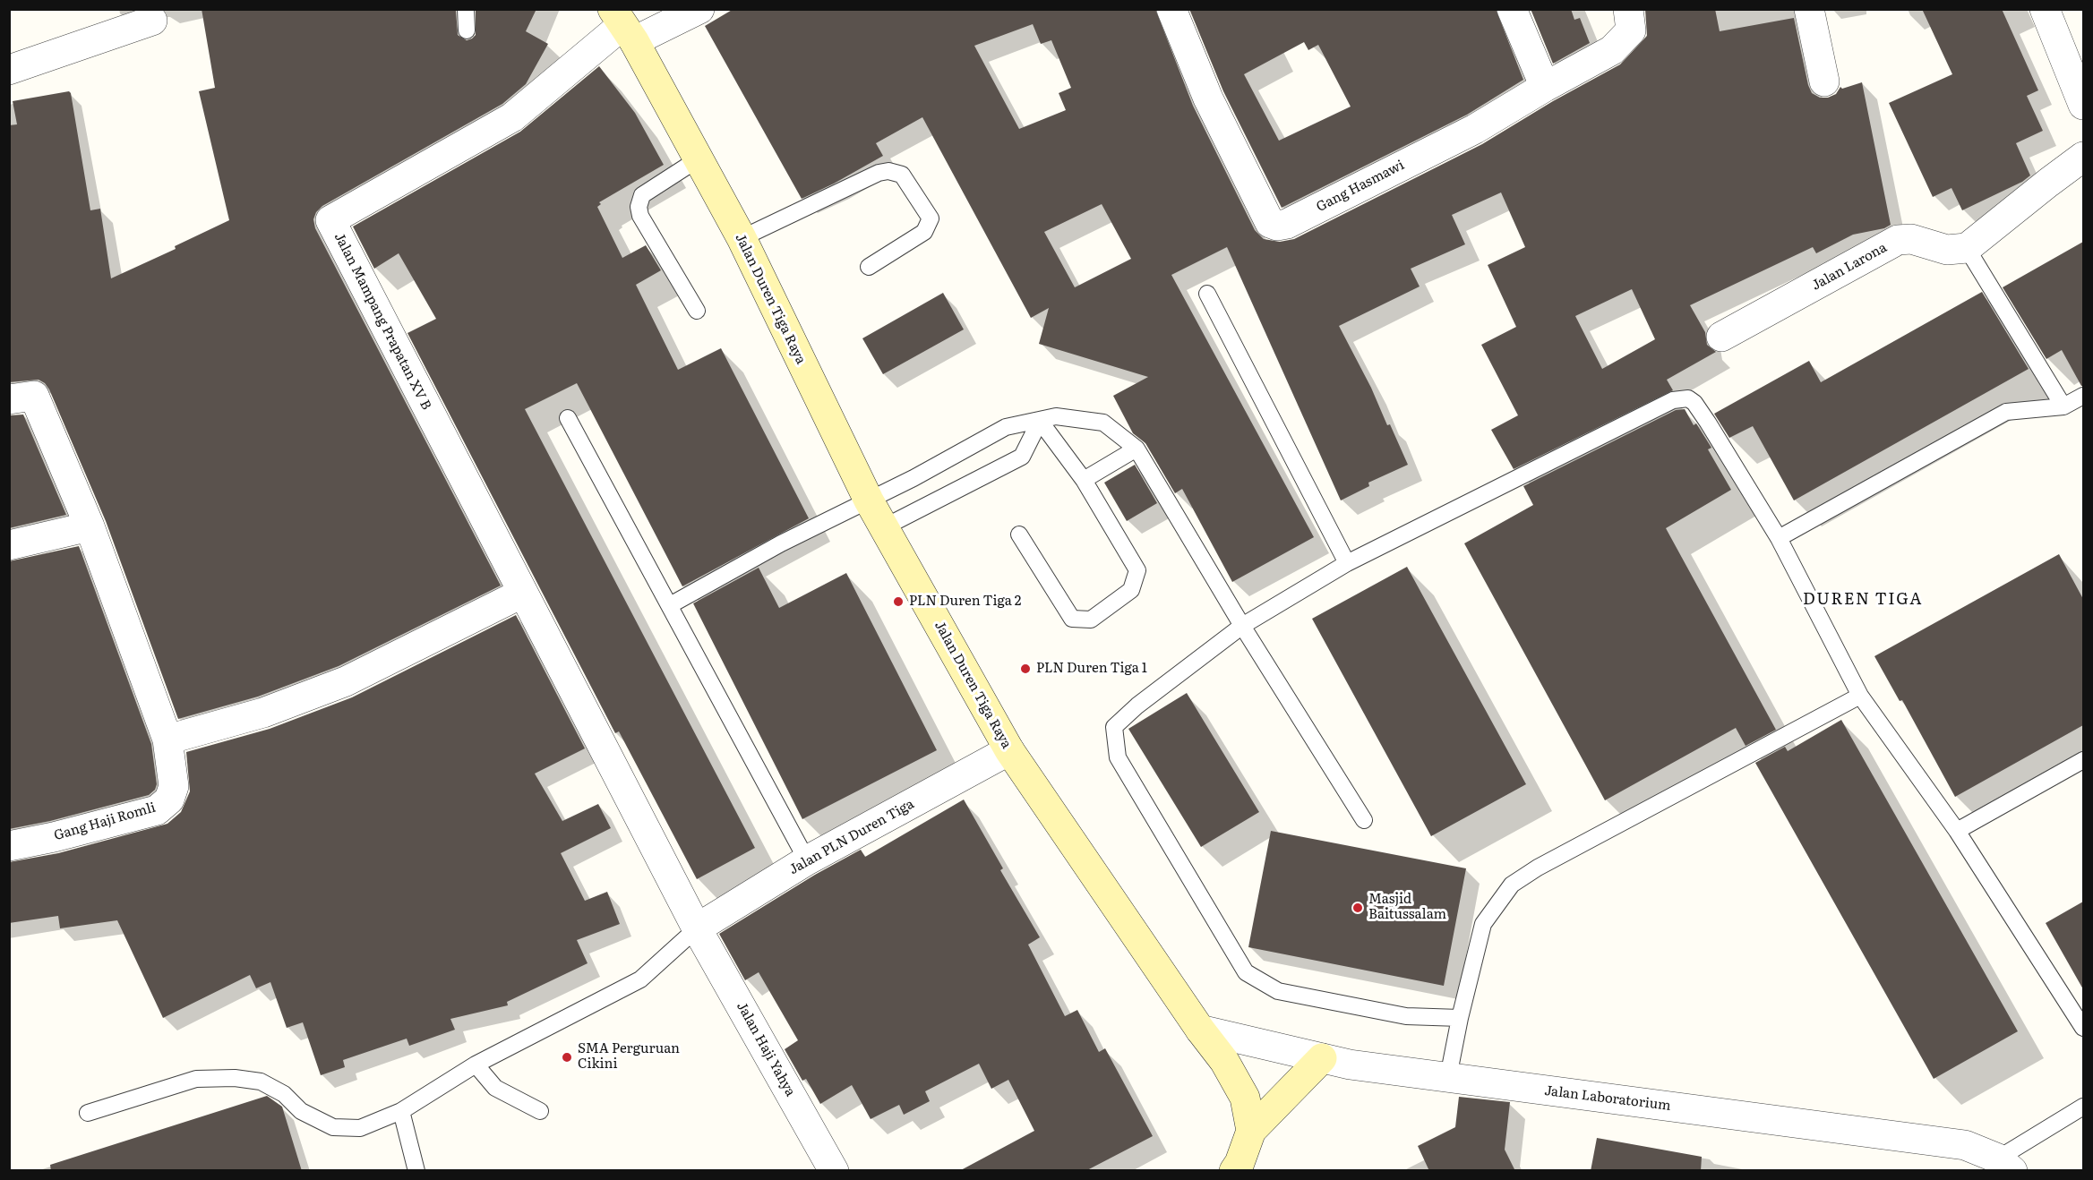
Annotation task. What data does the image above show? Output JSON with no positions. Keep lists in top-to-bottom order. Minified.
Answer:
{"streets":{"main road":["Jalan Duren Tiga Raya"],"street":["Gang Hasmawi","Jalan Larona","Jalan Mampang Prapatan XV B","Gang Haji Romli","Jalan PLN Duren Tiga","Jalan Haji Yahya","Jalan Laboratorium"]},"crossings":[["Jalan Duren Tiga Raya","Jalan Mampang Prapatan XV B"],["Jalan Duren Tiga Raya","Jalan PLN Duren Tiga"],["Jalan Duren Tiga Raya","Jalan Laboratorium"],["Jalan Mampang Prapatan XV B","Jalan Haji Yahya"],["Jalan PLN Duren Tiga","Jalan Haji Yahya"]],"districts":["DUREN TIGA"],"places":["PLN Duren Tiga 2","PLN Duren Tiga 1","Masjid Baitussalam","SMA Perguruan Cikini"]}
